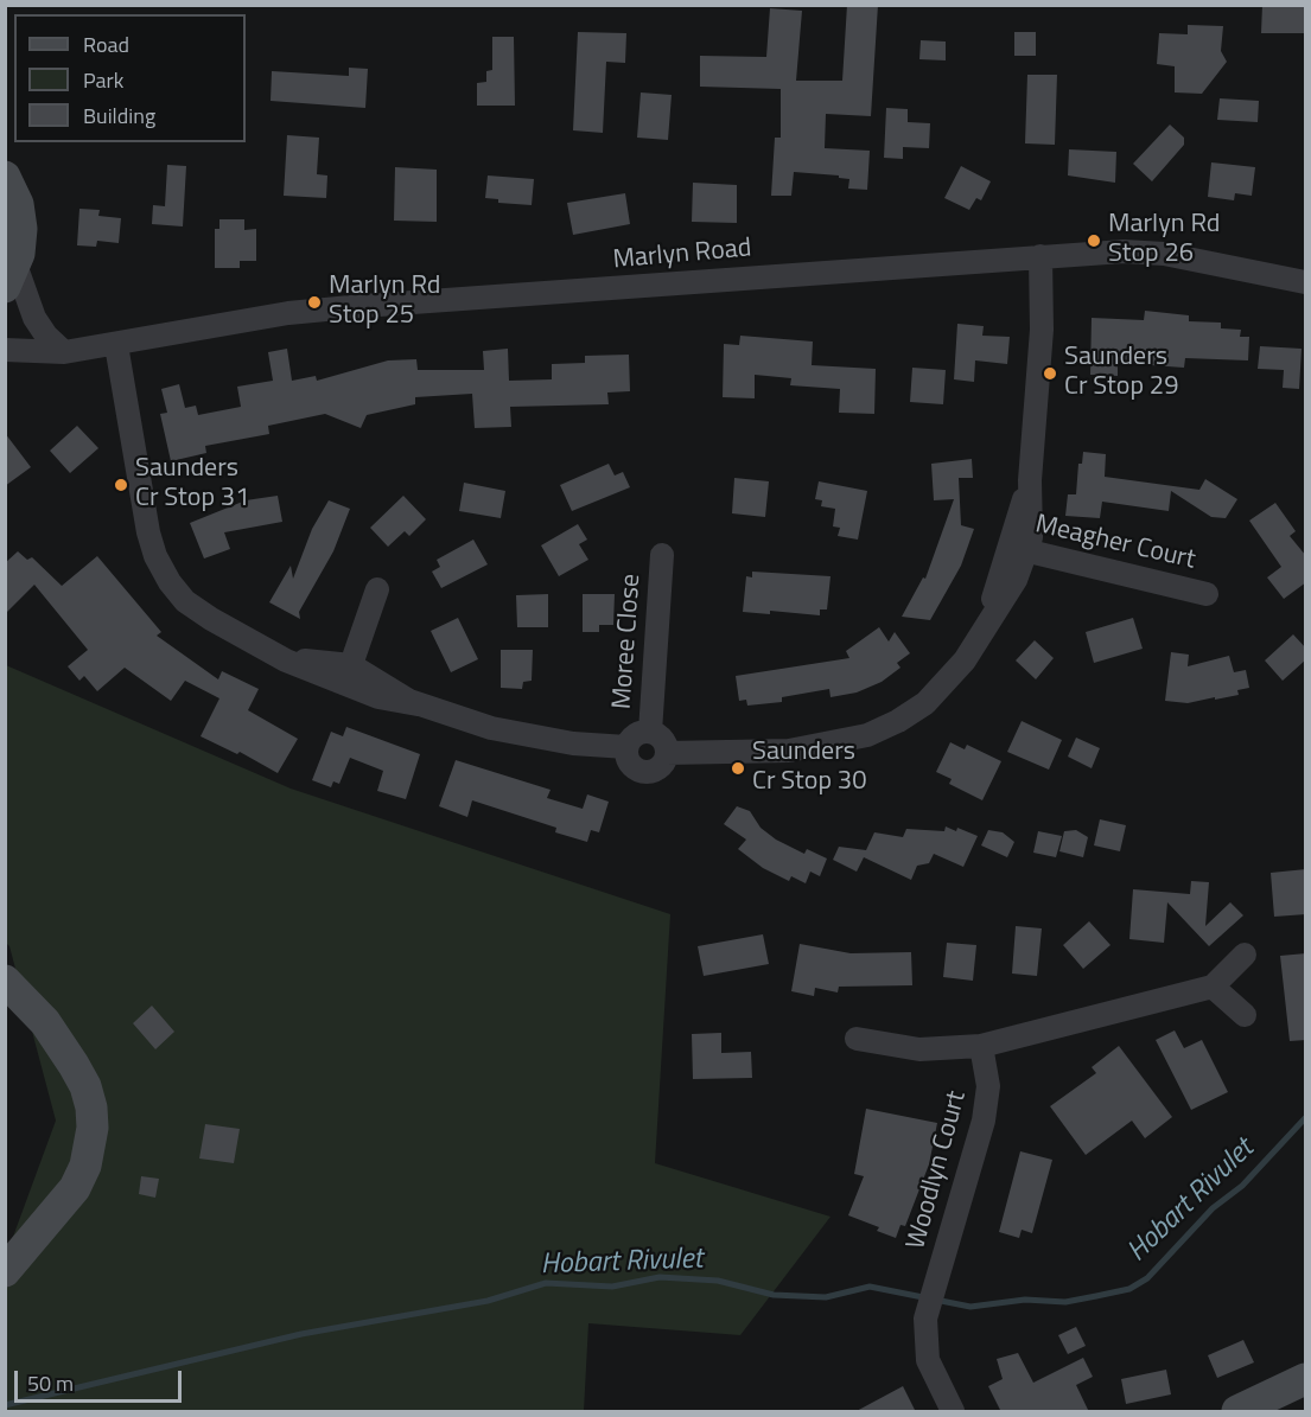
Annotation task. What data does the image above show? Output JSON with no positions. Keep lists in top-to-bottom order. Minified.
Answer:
{"streets":{"street":["Marlyn Road","Meagher Court","Moree Close","Woodlyn Court"]},"water":["Hobart Rivulet"],"places":["Marlyn Rd Stop 26","Marlyn Rd Stop 25","Saunders Cr Stop 29","Saunders Cr Stop 31","Saunders Cr Stop 30"],"legend":["Road","Park","Building"],"scale_bar":"50 m"}
